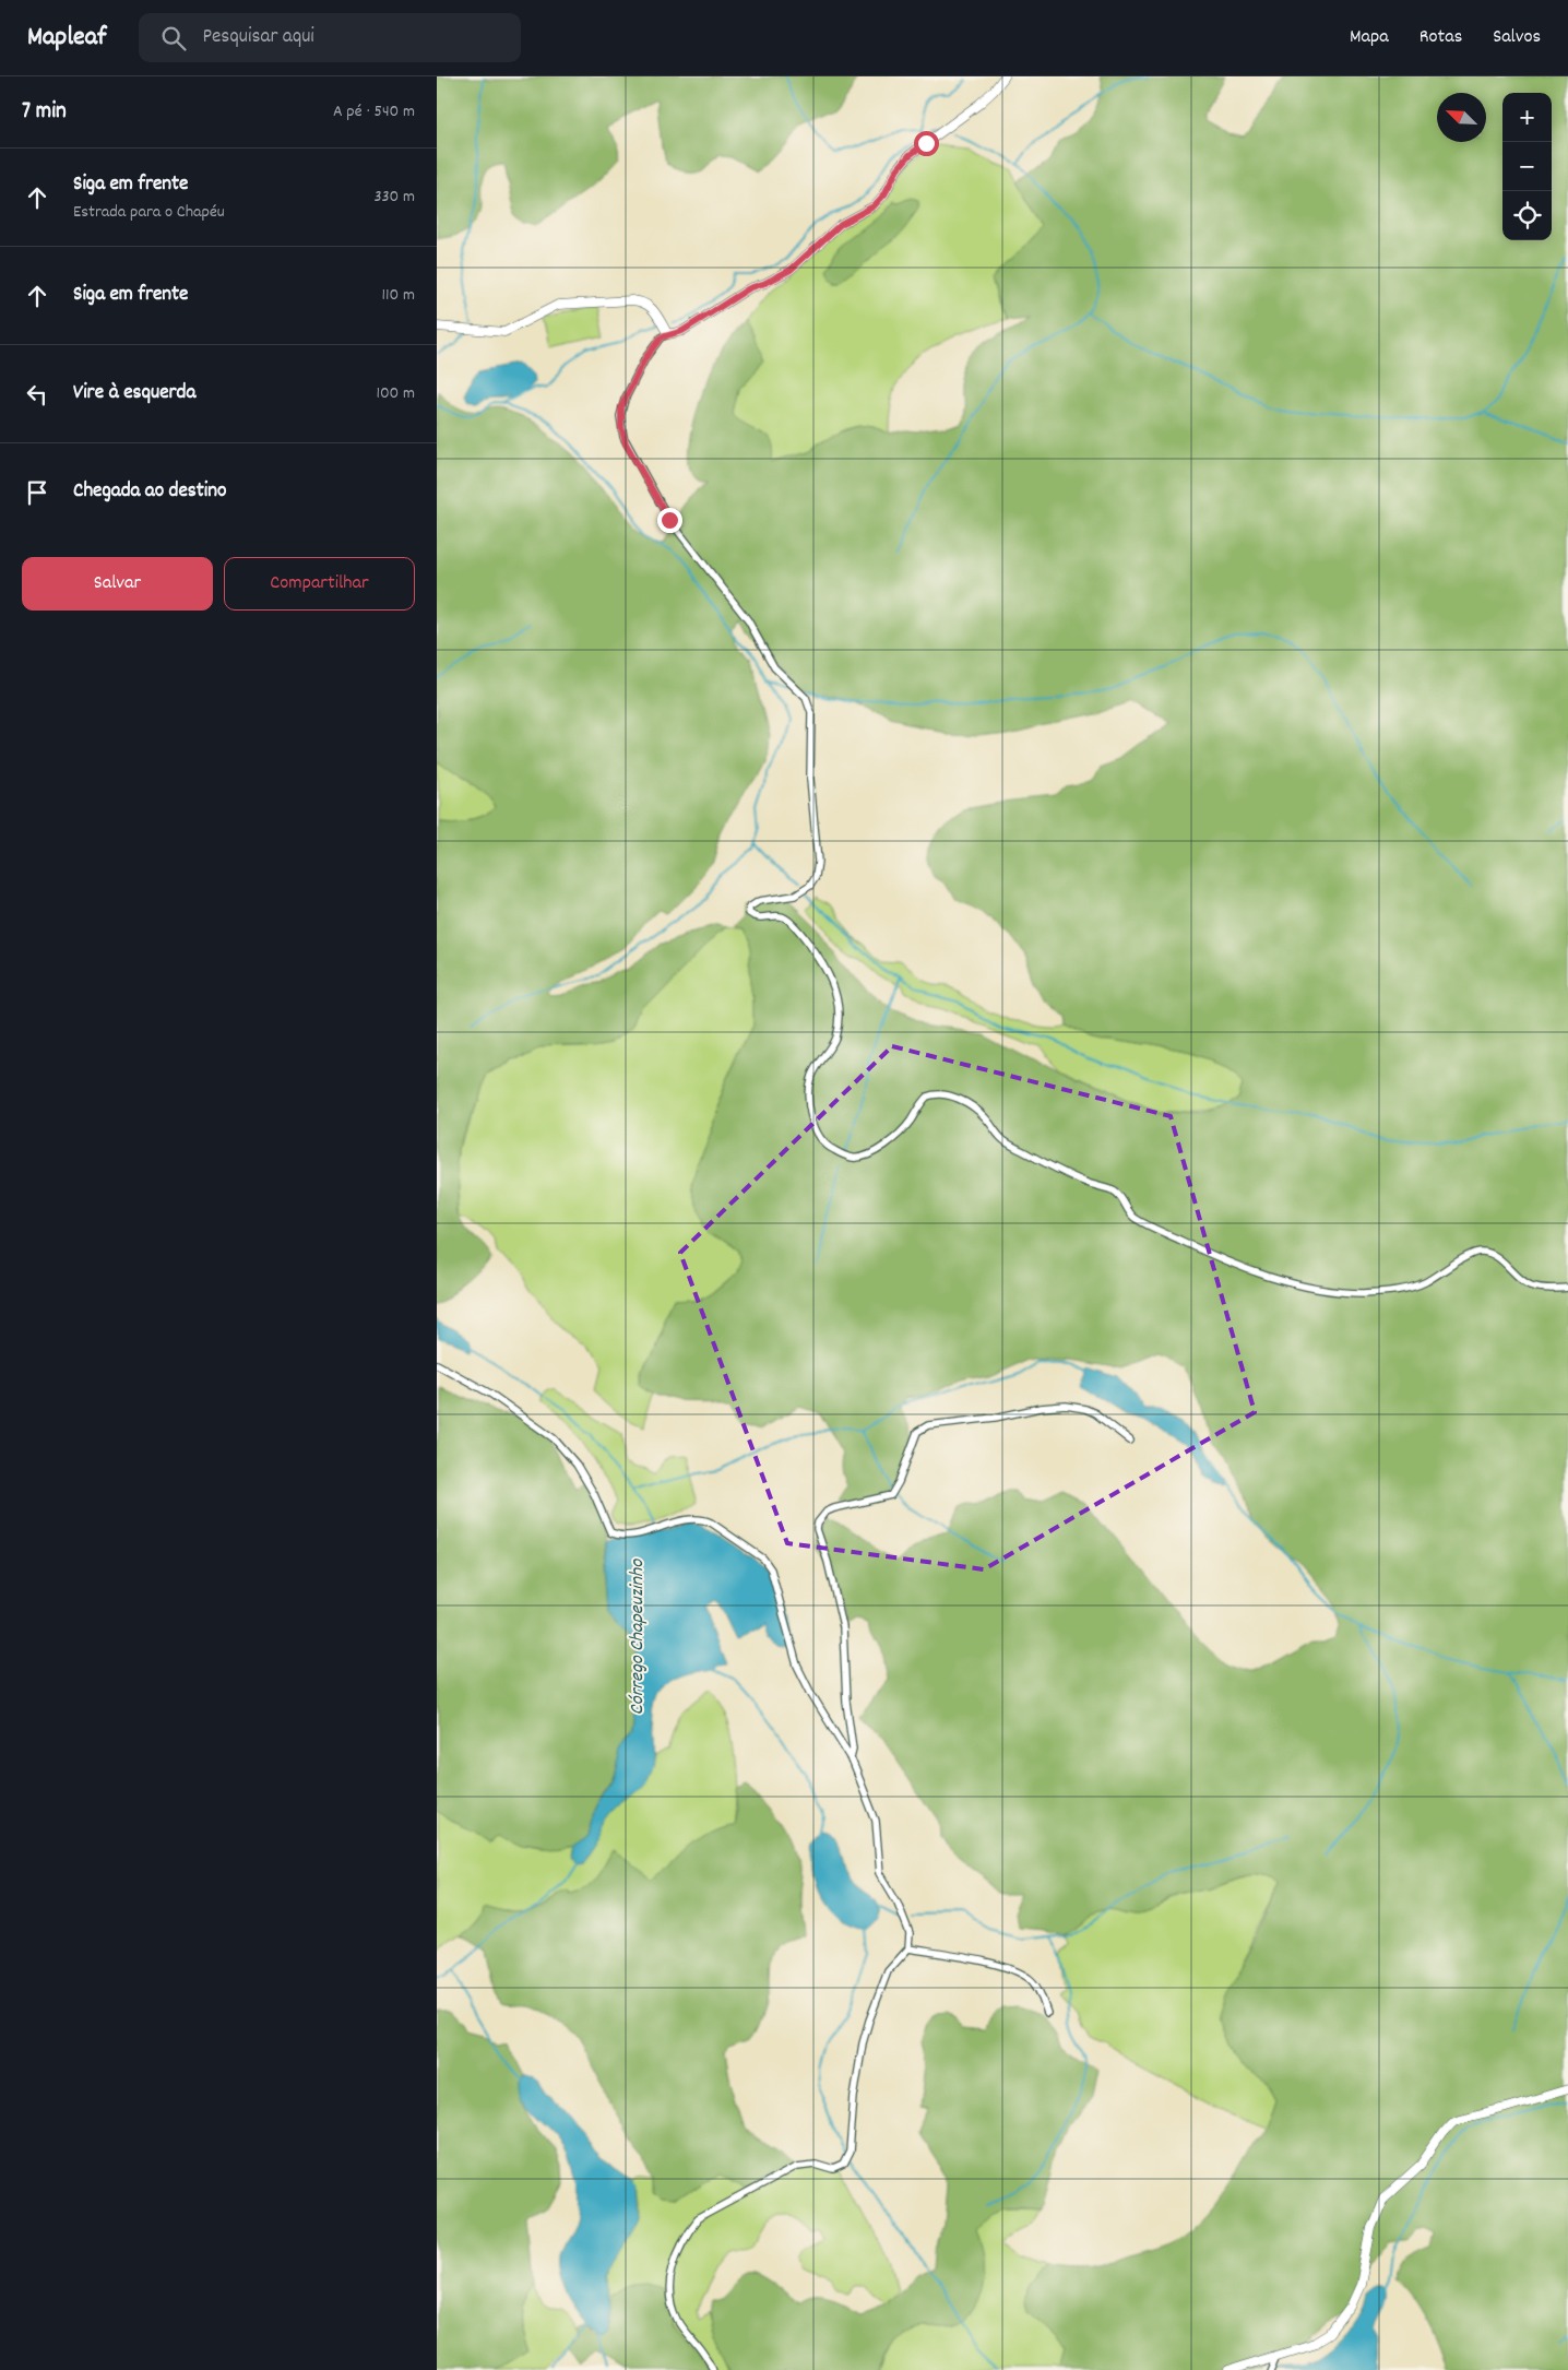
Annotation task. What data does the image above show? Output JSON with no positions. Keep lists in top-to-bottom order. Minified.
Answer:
{"water":["Córrego Chapeuzinho"],"north":"top left","page":{"header":"Mapleaf","search":"Pesquisar aqui","nav":["Mapa","Rotas","Salvos"],"heading":["7 min","A pé · 540 m"],"map_buttons":["+","−"],"list":[["Siga em frente","Estrada para o Chapéu","330 m"],["Siga em frente","110 m"],["Vire à esquerda","100 m"],"Chegada ao destino"],"buttons":["Salvar","Compartilhar"]}}
